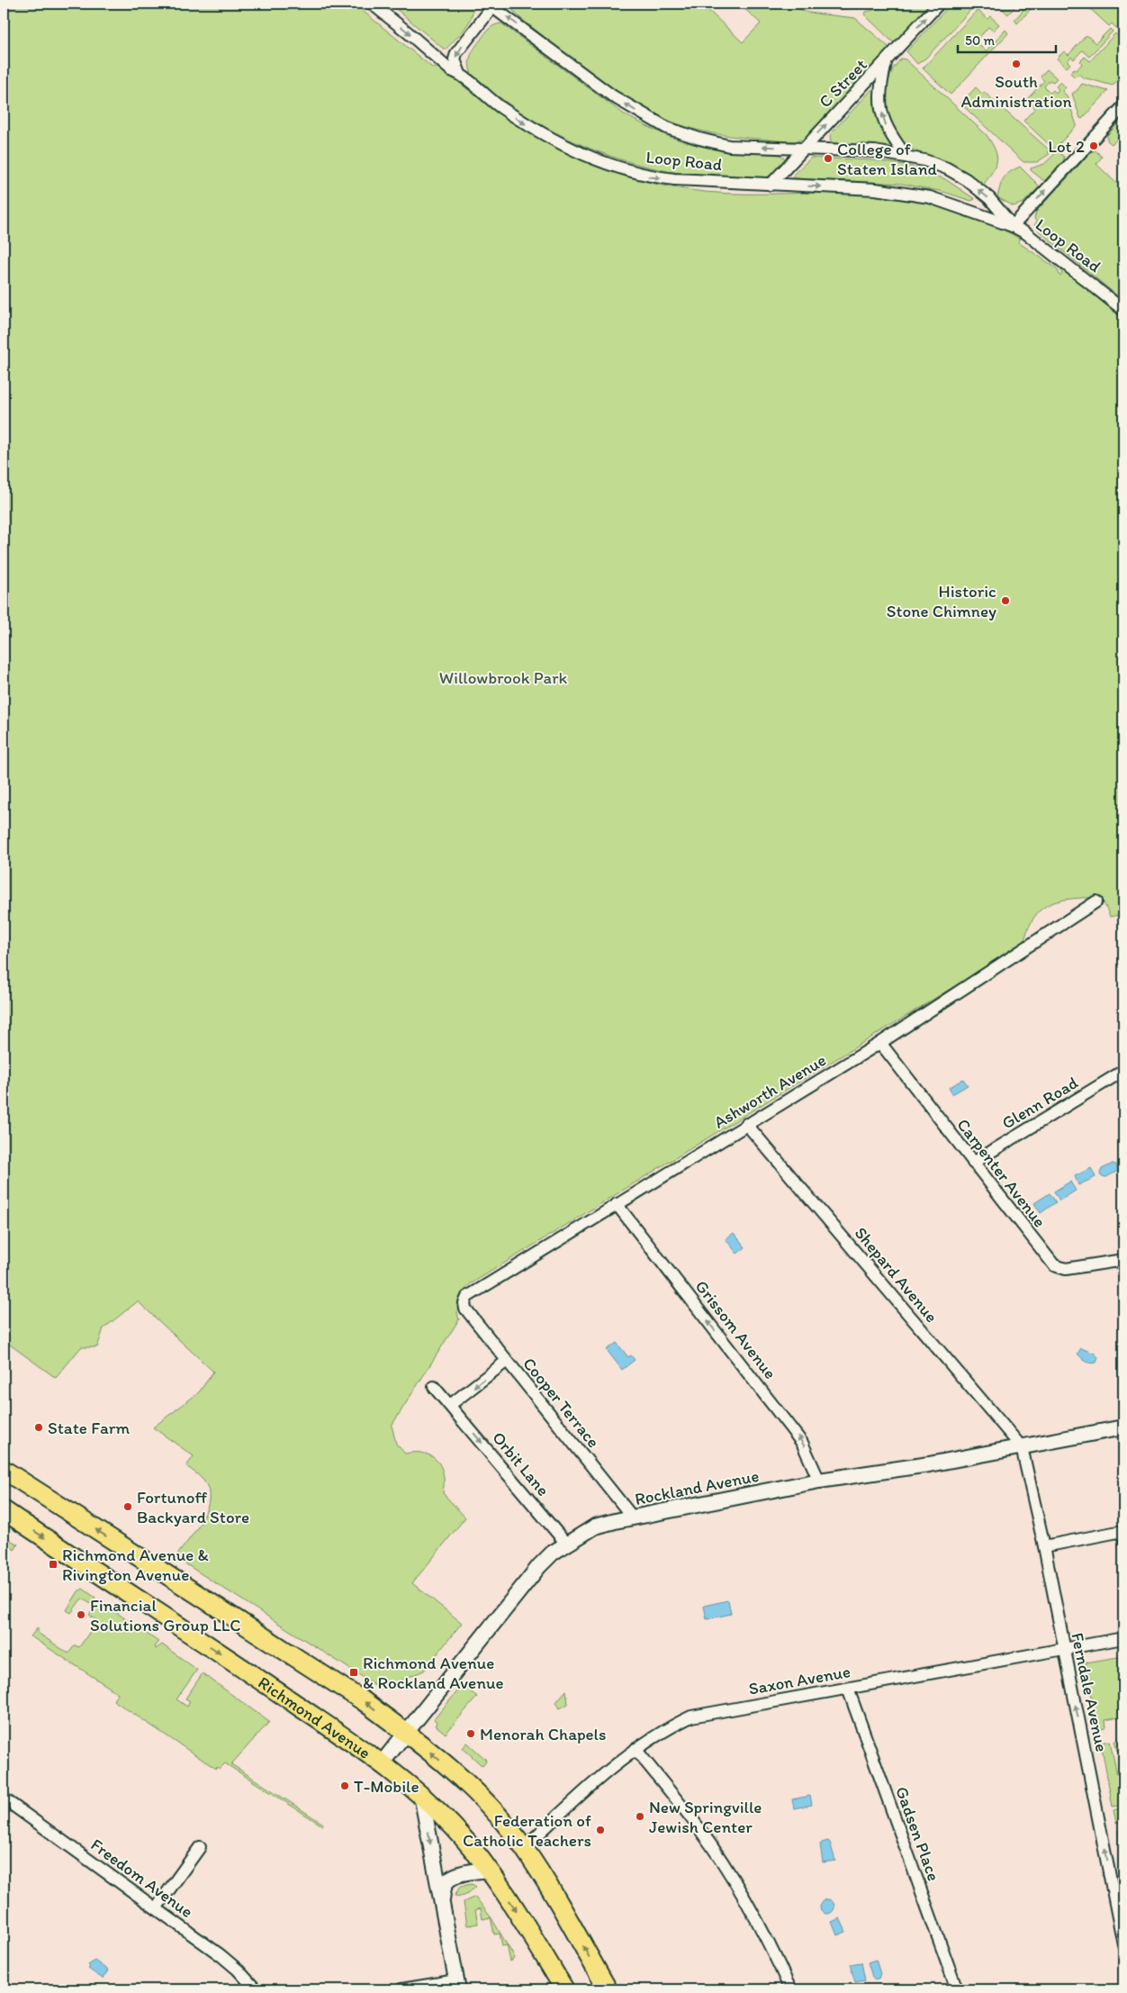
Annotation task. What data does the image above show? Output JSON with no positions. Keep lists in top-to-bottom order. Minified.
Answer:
{"streets":{"main road":["Richmond Avenue"],"street":["C Street","Loop Road","Ashworth Avenue","Glenn Road","Carpenter Avenue","Shepard Avenue","Grissom Avenue","Cooper Terrace","Orbit Lane","Rockland Avenue","Saxon Avenue","Ferndale Avenue","Gadsen Place","Freedom Avenue"]},"crossings":[["C Street","Loop Road"],["Ashworth Avenue","Carpenter Avenue"],["Ashworth Avenue","Shepard Avenue"],["Ashworth Avenue","Grissom Avenue"],["Ashworth Avenue","Cooper Terrace"],["Glenn Road","Carpenter Avenue"],["Shepard Avenue","Rockland Avenue"],["Shepard Avenue","Ferndale Avenue"],["Grissom Avenue","Rockland Avenue"],["Cooper Terrace","Rockland Avenue"],["Orbit Lane","Rockland Avenue"],["Rockland Avenue","Ferndale Avenue"],["Rockland Avenue","Richmond Avenue"],["Saxon Avenue","Ferndale Avenue"],["Saxon Avenue","Gadsen Place"]],"one_way":["C Street","Grissom Avenue","Orbit Lane","Ferndale Avenue"],"parks":["Willowbrook Park"],"places":{"other":["South Administration","Lot 2","College of Staten Island","Historic Stone Chimney","State Farm","Fortunoff Backyard Store","Financial Solutions Group LLC","Menorah Chapels","T-Mobile","New Springville Jewish Center","Federation of Catholic Teachers"],"transit":["Richmond Avenue & Rivington Avenue","Richmond Avenue & Rockland Avenue"]},"scale_bar":"50 m"}
